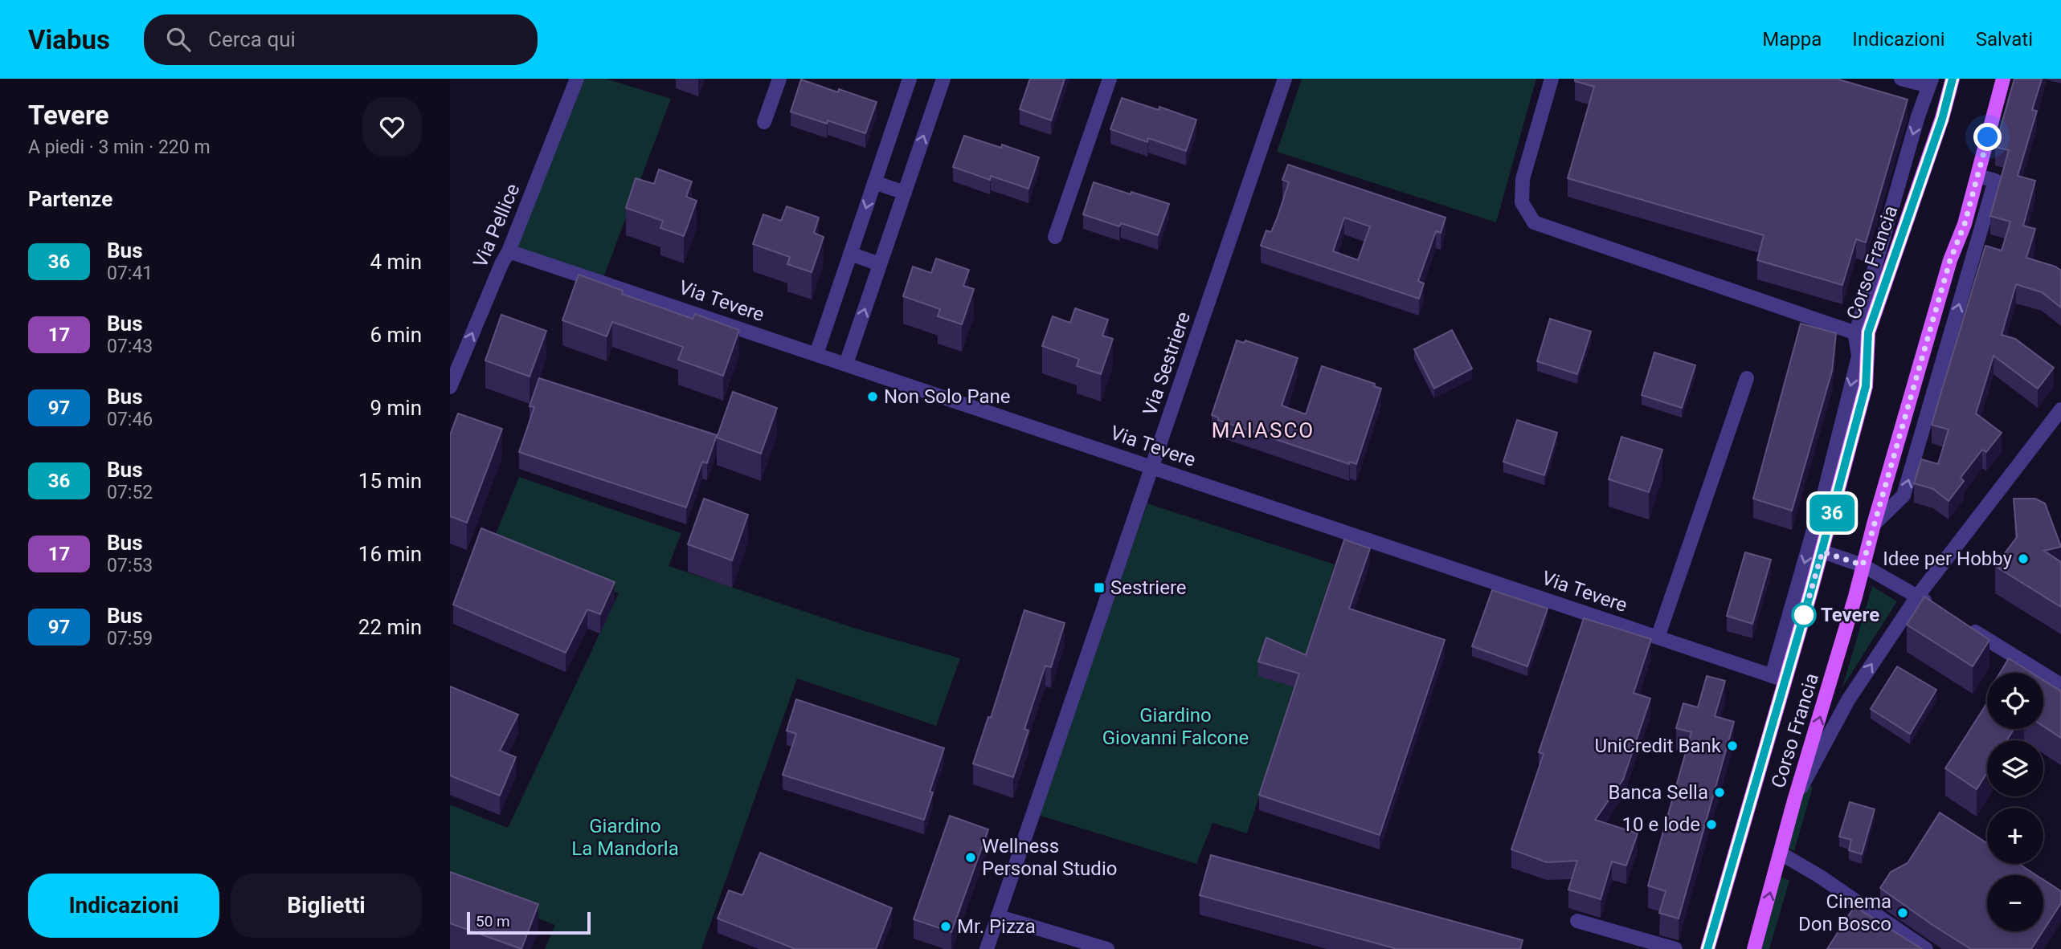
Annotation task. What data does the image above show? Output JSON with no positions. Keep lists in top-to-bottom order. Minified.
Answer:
{"streets":{"main road":["Corso Francia"],"street":["Via Pellice","Via Tevere","Via Sestriere"]},"crossings":[["Via Pellice","Via Tevere"],["Corso Francia","Via Tevere"],["Via Tevere","Via Sestriere"]],"one_way":["Via Pellice"],"districts":["MAIASCO"],"parks":["Giardino Giovanni Falcone","Giardino La Mandorla"],"places":{"other":["Non Solo Pane","Idee per Hobby","Tevere","UniCredit Bank","Banca Sella","10 e lode","Wellness Personal Studio","Cinema Don Bosco","Mr. Pizza"],"transit":["Sestriere"]},"lines":["bus line 36"],"scale_bar":"50 m","page":{"header":"Viabus","search":"Cerca qui","nav":["Mappa","Indicazioni","Salvati"],"heading":[["Tevere","A piedi · 3 min · 220 m"],"Partenze"],"on_map":"36","list":[{"mark":"36","name":"Bus","note":"07:41","value":"4 min"},{"mark":"17","name":"Bus","note":"07:43","value":"6 min"},{"mark":"97","name":"Bus","note":"07:46","value":"9 min"},{"mark":"36","name":"Bus","note":"07:52","value":"15 min"},{"mark":"17","name":"Bus","note":"07:53","value":"16 min"},{"mark":"97","name":"Bus","note":"07:59","value":"22 min"}],"map_buttons":["+","−"],"buttons":["Indicazioni","Biglietti"],"scale":"50 m"}}
